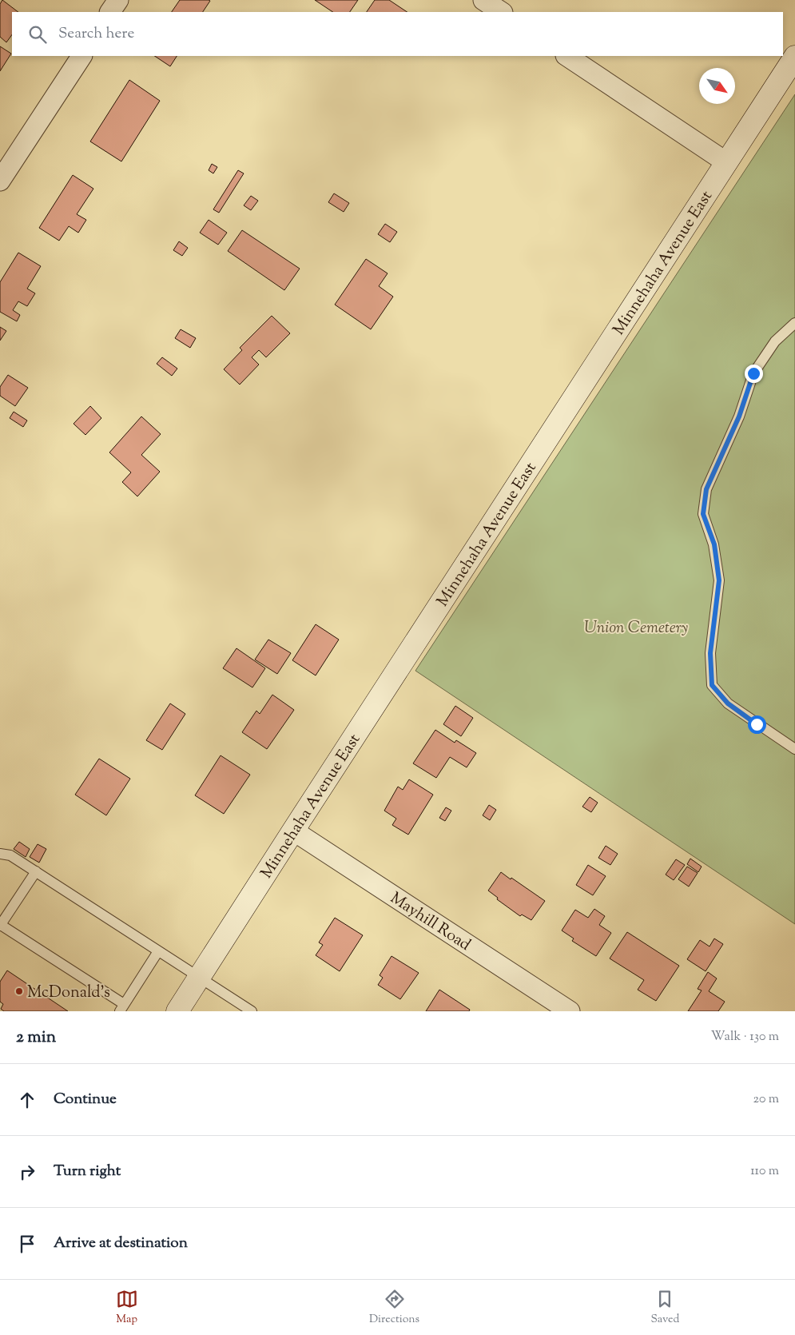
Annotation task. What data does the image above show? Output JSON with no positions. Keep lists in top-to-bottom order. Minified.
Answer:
{"streets":{"main road":["Minnehaha Avenue East"],"street":["Mayhill Road"]},"crossings":[["Minnehaha Avenue East","Mayhill Road"]],"parks":["Union Cemetery"],"places":["McDonald's"],"north":"bottom right","page":{"search":"Search here","heading":["2 min","Walk · 130 m"],"list":[["Continue","20 m"],["Turn right","110 m"],"Arrive at destination"],"nav":["Map","Directions","Saved"]}}
